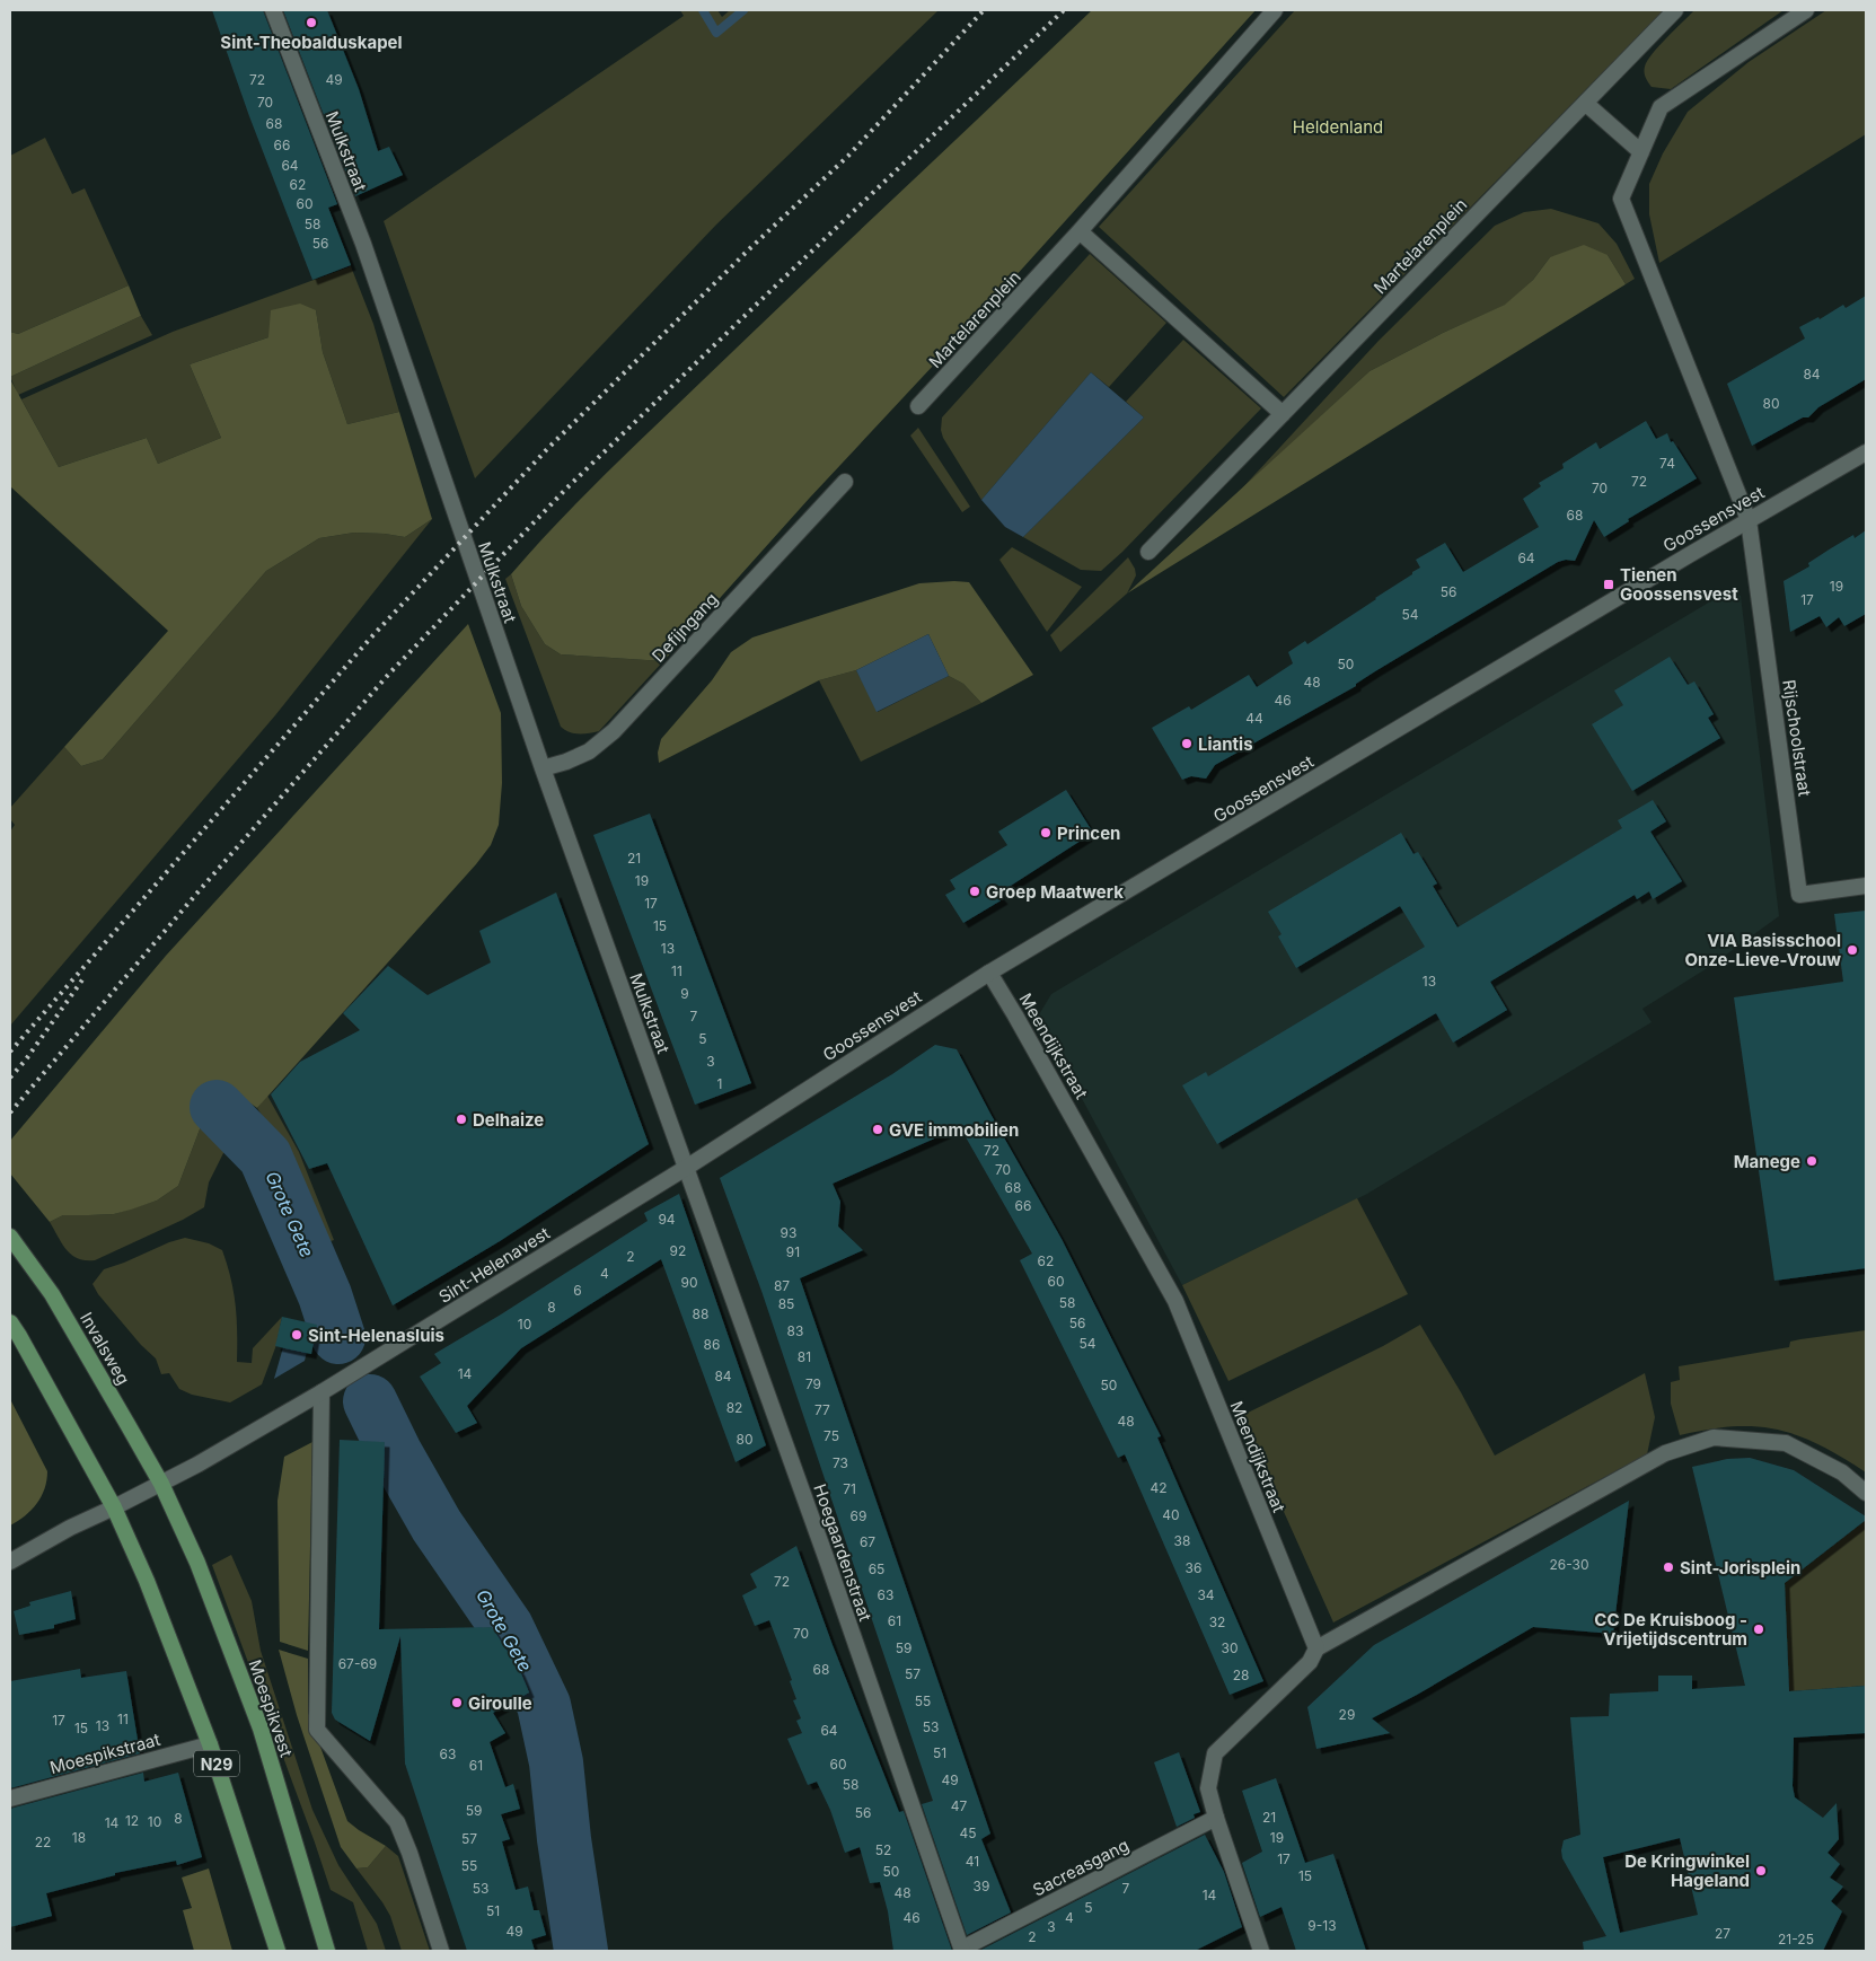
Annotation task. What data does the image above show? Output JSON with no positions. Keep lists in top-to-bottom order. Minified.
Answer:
{"streets":{"main road":["Invalsweg","Moespikvest","N29"],"street":["Mulkstraat","Martelarenplein","Goossensvest","Defijngang","Rijschoolstraat","Meendijkstraat","Sint-Helenavest","Hoegaardenstraat","Moespikstraat","Sacreasgang"]},"crossings":[["Mulkstraat","Goossensvest"],["Mulkstraat","Defijngang"],["Mulkstraat","Sint-Helenavest"],["Mulkstraat","Hoegaardenstraat"],["Goossensvest","Rijschoolstraat"],["Goossensvest","Meendijkstraat"],["Goossensvest","Sint-Helenavest"],["Goossensvest","Hoegaardenstraat"],["Sint-Helenavest","Invalsweg"],["Sint-Helenavest","Hoegaardenstraat"],["Sint-Helenavest","Moespikvest"],["Sint-Helenavest","N29"],["Invalsweg","Moespikvest"],["Hoegaardenstraat","Sacreasgang"],["Moespikstraat","N29"]],"water":["Grote Gete"],"parks":["Heldenland"],"places":{"other":["Sint-Theobalduskapel","Liantis","Princen","Groep Maatwerk","VIA Basisschool Onze-Lieve-Vrouw","Delhaize","GVE immobilien","Manege","Sint-Helenasluis","Sint-Jorisplein","CC De Kruisboog - Vrijetijdscentrum","Giroulle","De Kringwinkel Hageland"],"transit":["Tienen Goossensvest"]},"house_numbers":["72","49","70","68","66","64","62","60","58","56","84","80","74","72","70","68","64","19","56","17","54","50","48","46","44","21","19","17","15","13","11","13","9","7","5","3","1","72","70","68","66","94","93","92","91","2","62","4","60","90","87","6","58","85","8","88","56","10","83","54","86","81","14","84","79","50","82","77","48","75","80","73","42","71","40","69","38","67","26-30","36","65","72","63","34","61","32","70","59","30","67-69","68","57","28","55","29","11","17","13","53","15","64","51","63","60","61","49","58","47","59","56","21","8","12","10","14","45","18","19","57","22","52","17","41","55","50","15","39","53","7","48","14","5","51","46","4","9-13","3","49","27","2","21-25"]}
